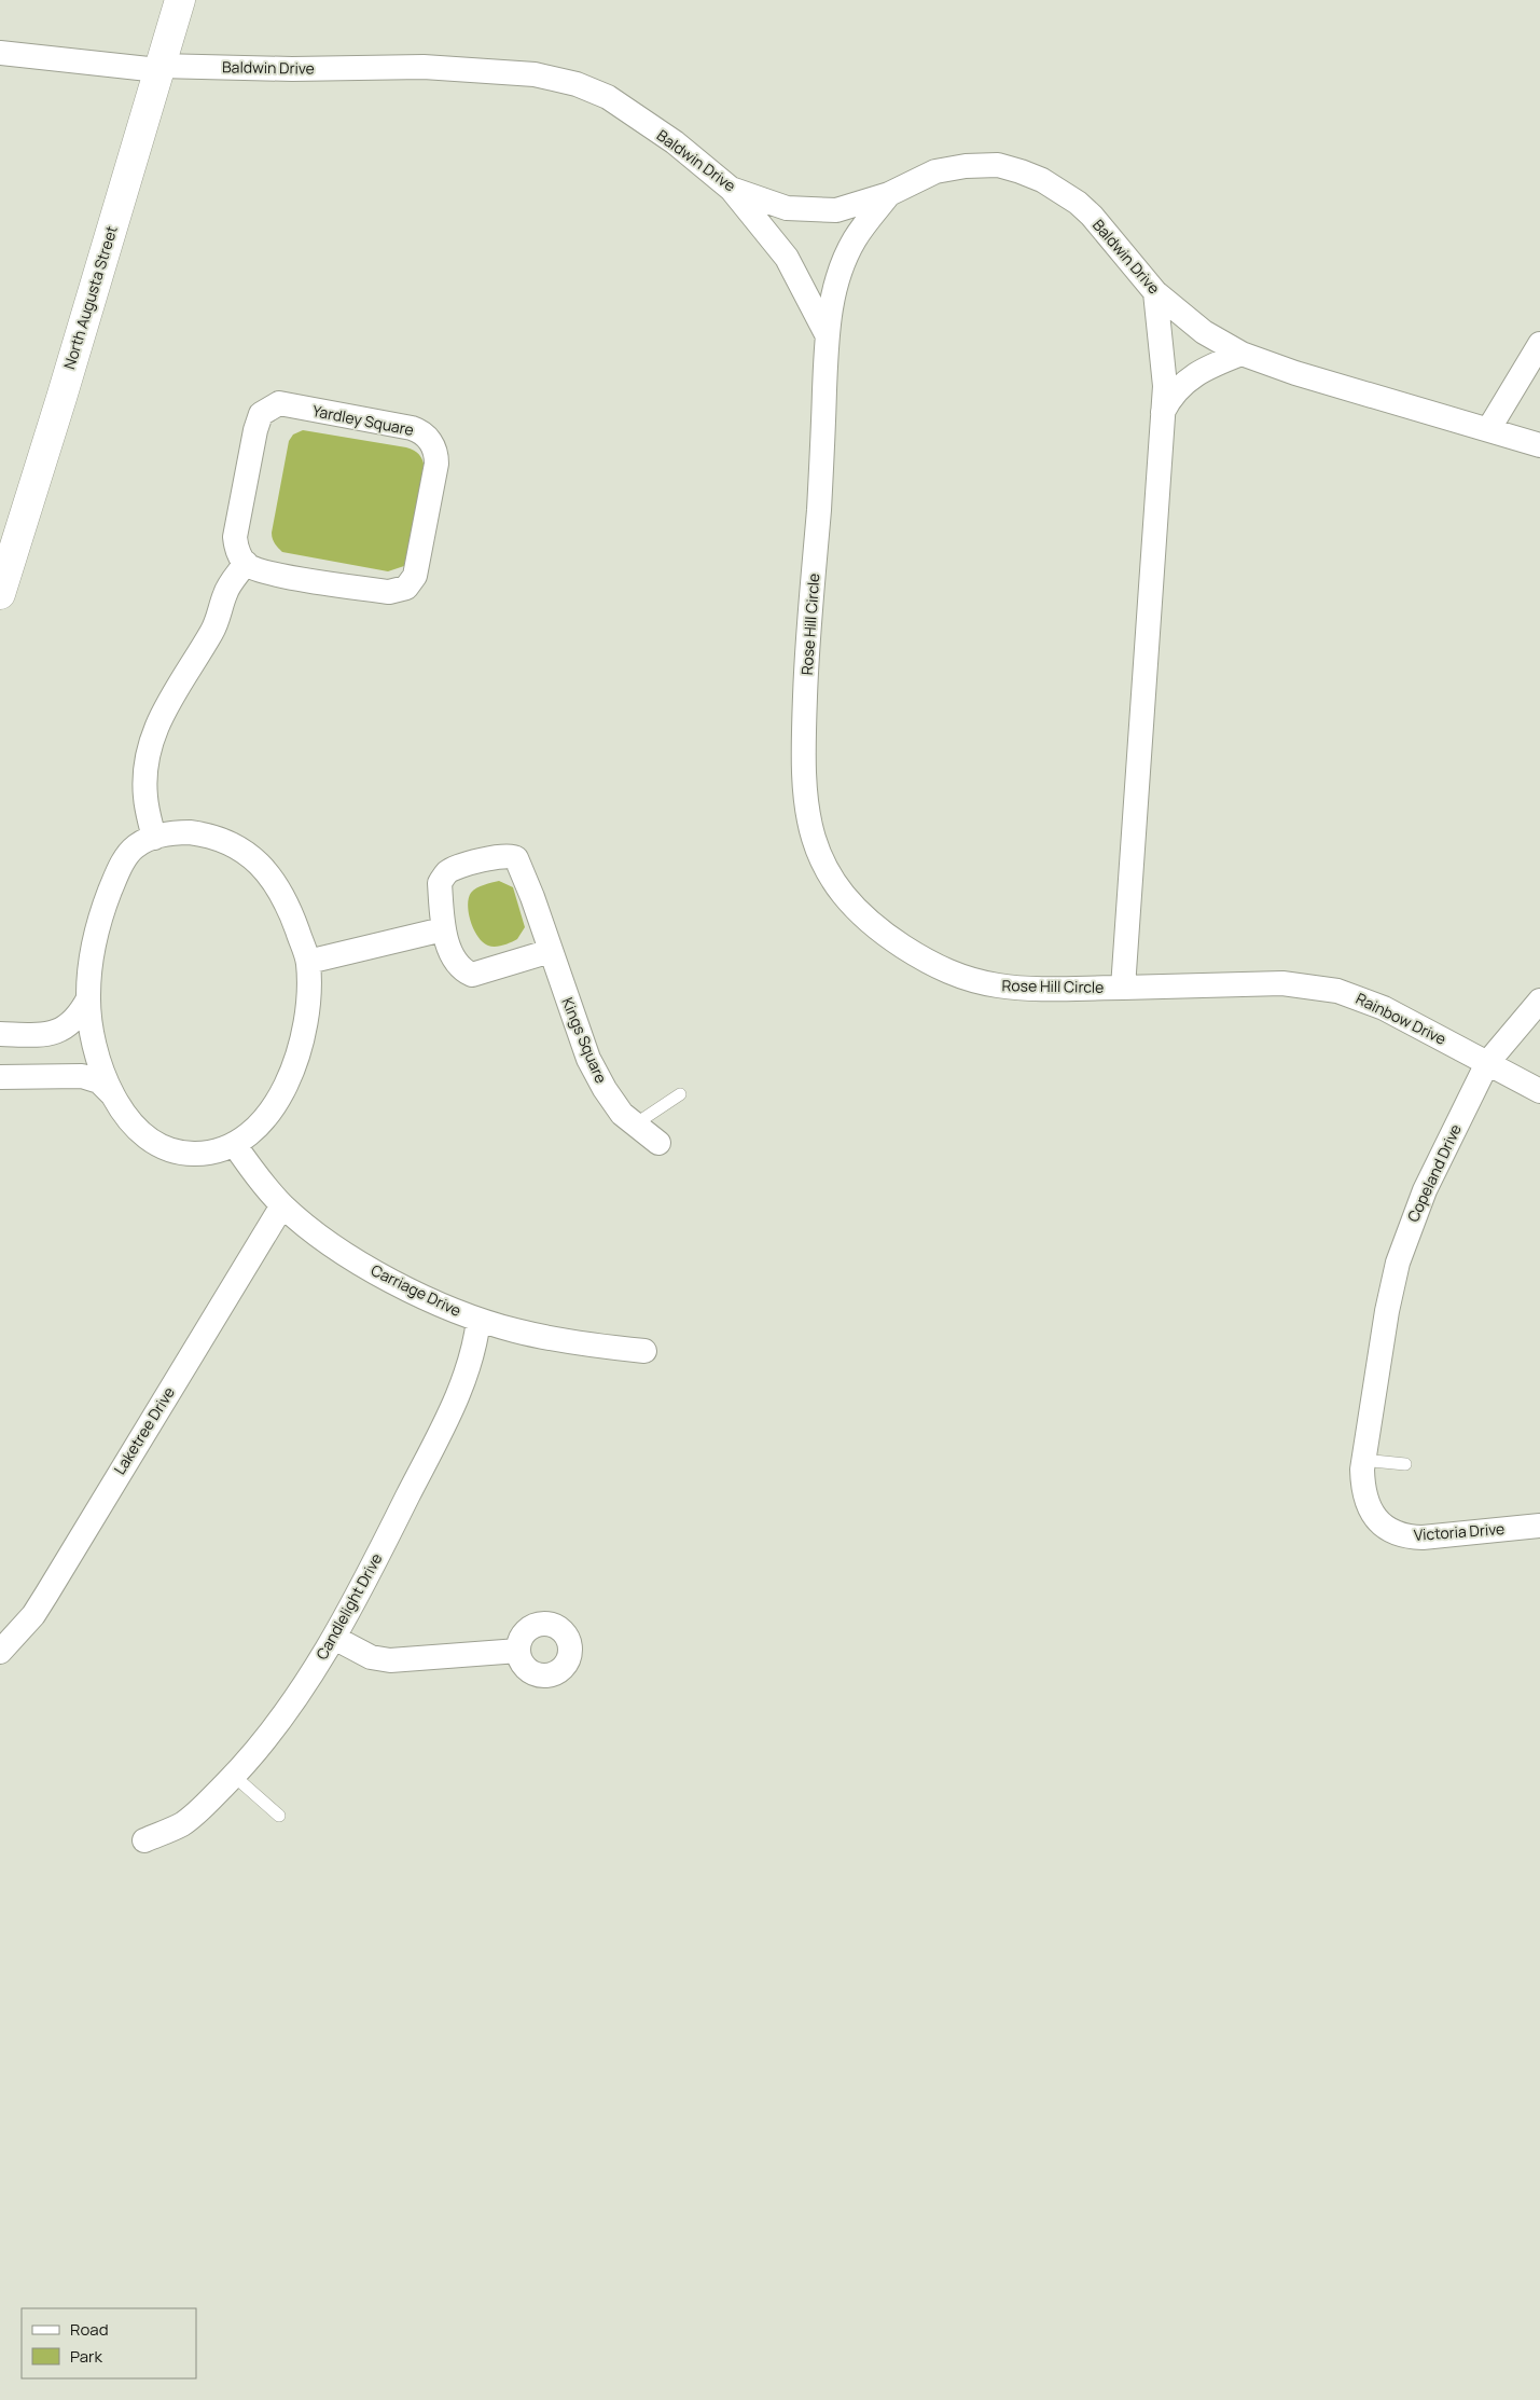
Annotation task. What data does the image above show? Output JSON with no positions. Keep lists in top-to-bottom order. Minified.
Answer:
{"streets":{"main road":["North Augusta Street"],"street":["Baldwin Drive","Yardley Square","Rose Hill Circle","Rainbow Drive","Kings Square","Copeland Drive","Carriage Drive","Laketree Drive","Victoria Drive","Candlelight Drive"]},"crossings":[["Baldwin Drive","North Augusta Street"],["Baldwin Drive","Rose Hill Circle"],["Rose Hill Circle","Rainbow Drive"],["Rainbow Drive","Copeland Drive"],["Copeland Drive","Victoria Drive"],["Carriage Drive","Laketree Drive"],["Carriage Drive","Candlelight Drive"]],"legend":["Road","Park"]}
